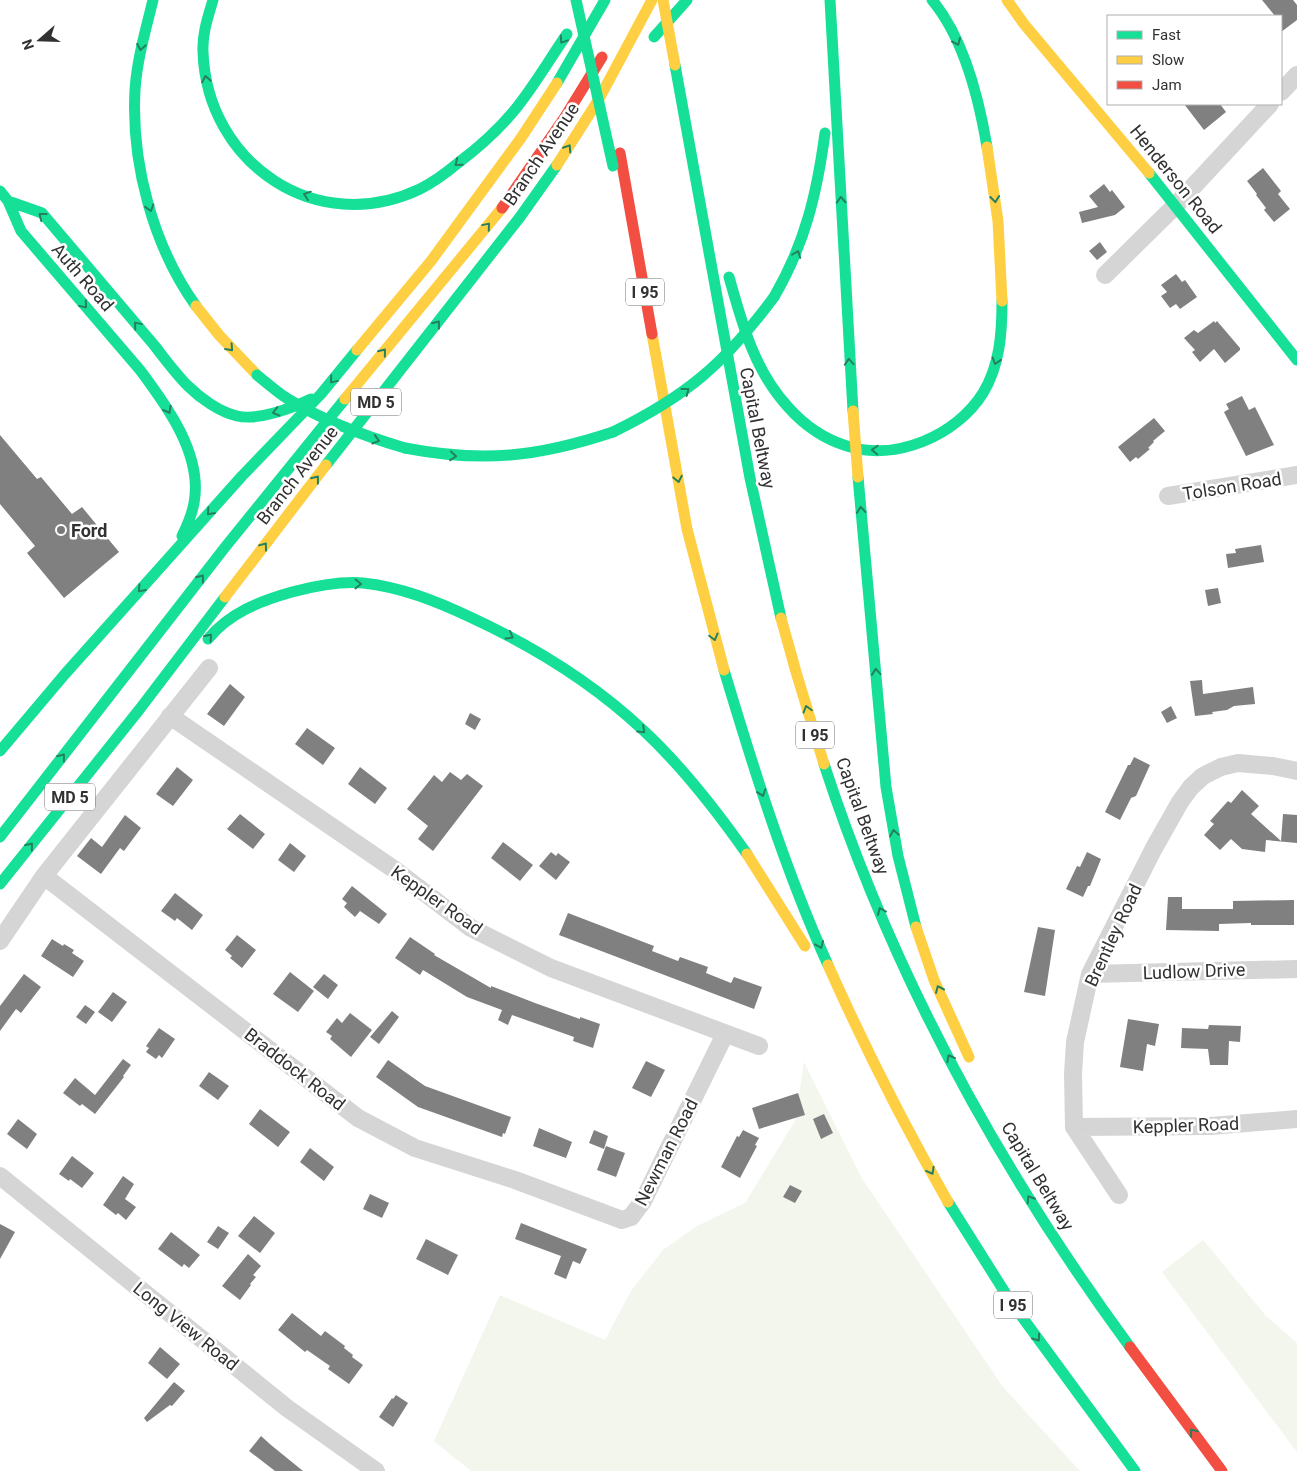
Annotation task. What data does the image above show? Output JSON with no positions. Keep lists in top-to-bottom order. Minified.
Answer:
{"streets":{"main road":["Branch Avenue","Henderson Road","Auth Road","I 95","MD 5","Capital Beltway"],"street":["Tolson Road","Keppler Road","Brentley Road","Ludlow Drive","Braddock Road","Newman Road","Long View Road"]},"crossings":[["Branch Avenue","Auth Road"],["Keppler Road","Brentley Road"],["Keppler Road","Newman Road"],["Brentley Road","Ludlow Drive"],["Braddock Road","Newman Road"]],"places":["Ford"],"legend":["Fast","Slow","Jam"],"north":"left"}
